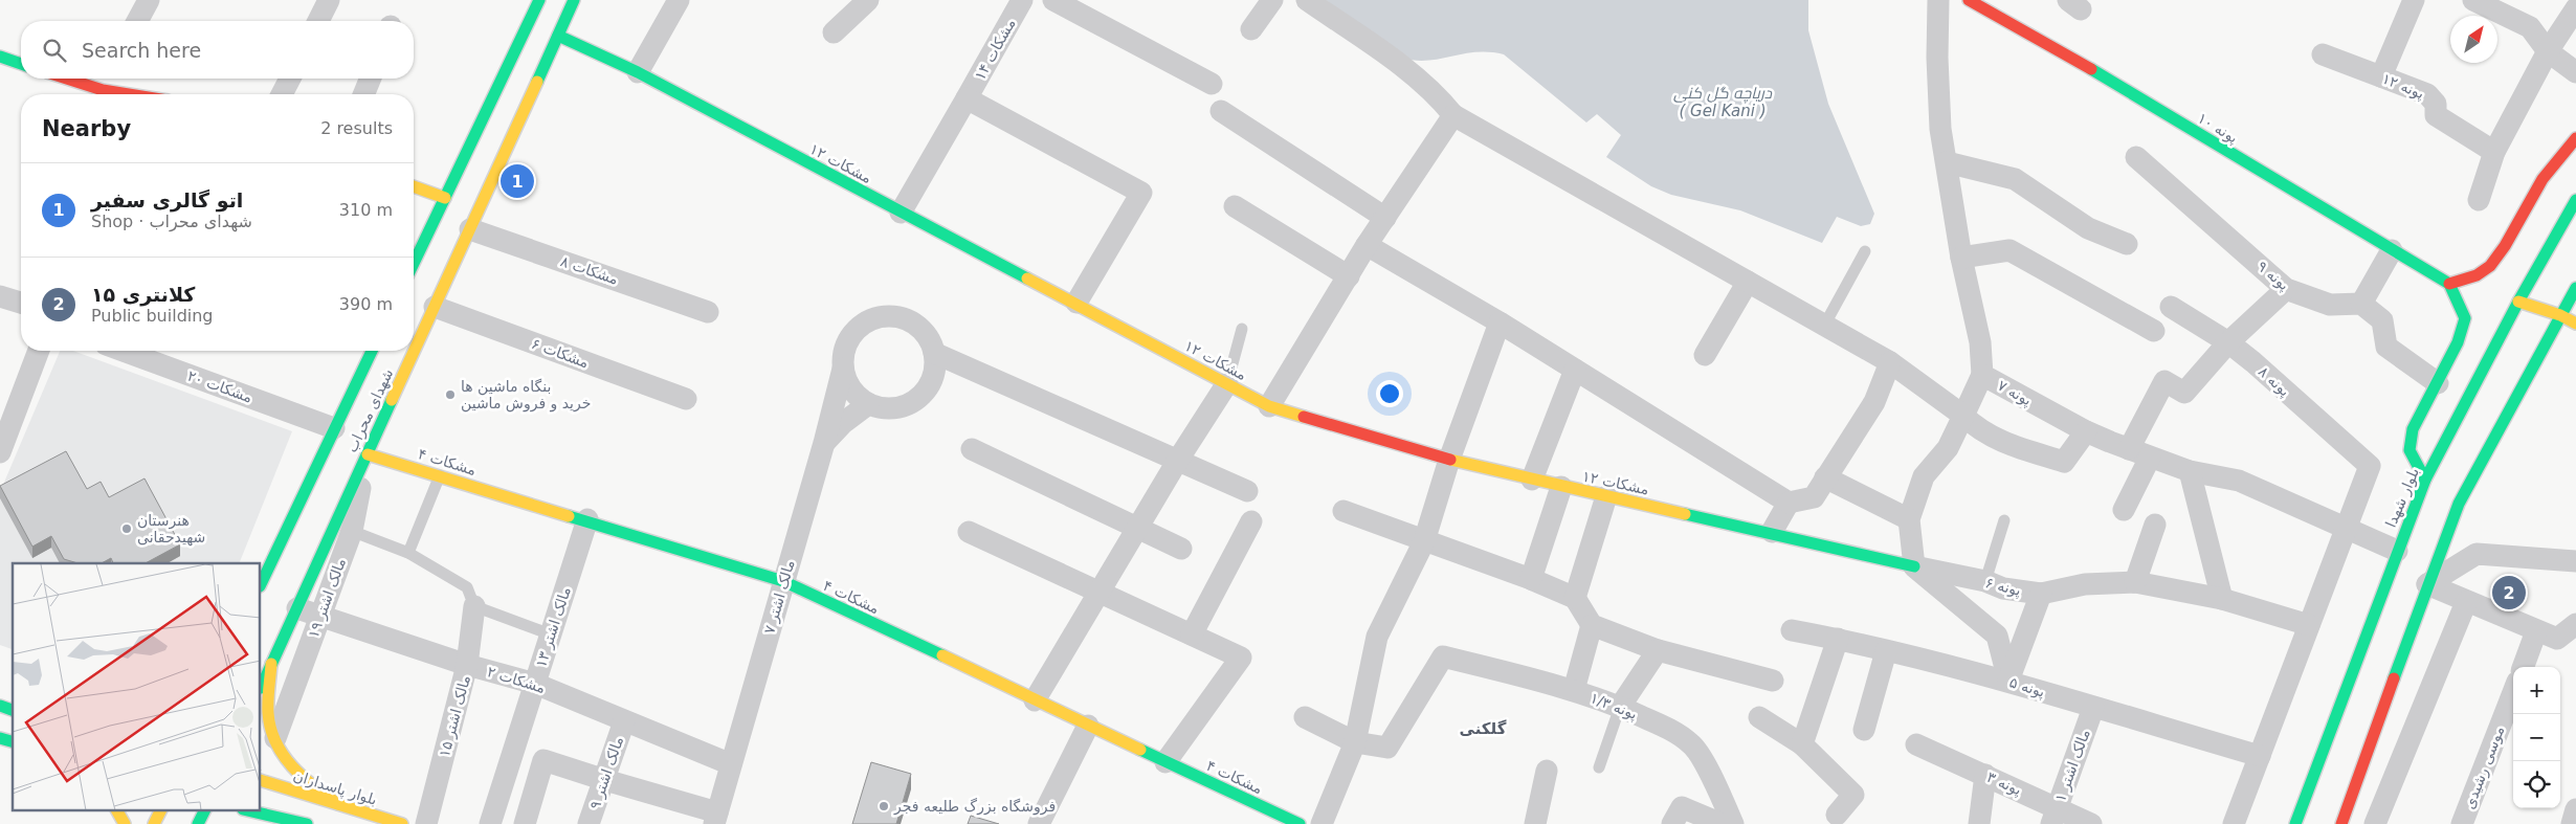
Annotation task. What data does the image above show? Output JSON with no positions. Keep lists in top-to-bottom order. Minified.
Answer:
{"streets":{"street":["مشکات ۱۴","پونه ۱۲","پونه ۱۰","مشکات ۱۲","مشکات ۸","پونه ۹","مشکات ۶","پونه ۸","مشکات ۲۰","پونه ۷","شهدای محراب","مشکات ۴","بلوار شهدا","پونه ۶","مالک اشتر ۷","مالک اشتر ۱۹","مالک اشتر ۱۳","مشکات ۲","پونه ۵","پونه ۱/۳","مالک اشتر ۱۵","مالک اشتر ۱","موسی رشیدی","مالک اشتر ۹","پونه ۳","بلوار پاسداران"]},"crossings":[["مشکات ۱۴","مشکات ۱۲"],["مشکات ۱۲","شهدای محراب"],["مشکات ۱۲","پونه ۶"],["مشکات ۸","شهدای محراب"],["مشکات ۶","شهدای محراب"],["پونه ۸","پونه ۷"],["مشکات ۲۰","شهدای محراب"],["پونه ۷","بلوار شهدا"],["شهدای محراب","مشکات ۴"],["شهدای محراب","مالک اشتر ۱۹"],["مشکات ۴","مالک اشتر ۷"],["مشکات ۴","مالک اشتر ۱۹"],["مشکات ۴","مالک اشتر ۱۳"],["مالک اشتر ۷","مشکات ۲"],["مالک اشتر ۱۹","مشکات ۲"],["مالک اشتر ۱۳","مشکات ۲"],["مشکات ۲","مالک اشتر ۱۵"],["مشکات ۲","مالک اشتر ۹"],["پونه ۵","مالک اشتر ۱"],["مالک اشتر ۱","پونه ۳"]],"districts":["گلکنی"],"water":["دریاچه گل کنی ( Gel Kani )"],"places":["بنگاه ماشین ها خرید و فروش ماشین","هنرستان شهیدحقانی","فروشگاه بزرگ طلیعه فجر"],"north":"top right","page":{"search":"Search here","heading":["Nearby","2 results"],"pins":["1","2"],"list":[{"mark":"1","name":"اتو گالری سفیر","note":"Shop · شهدای محراب","value":"310 m"},{"mark":"2","name":"کلانتری ۱۵","note":"Public building","value":"390 m"}],"map_buttons":["+","−"]}}
